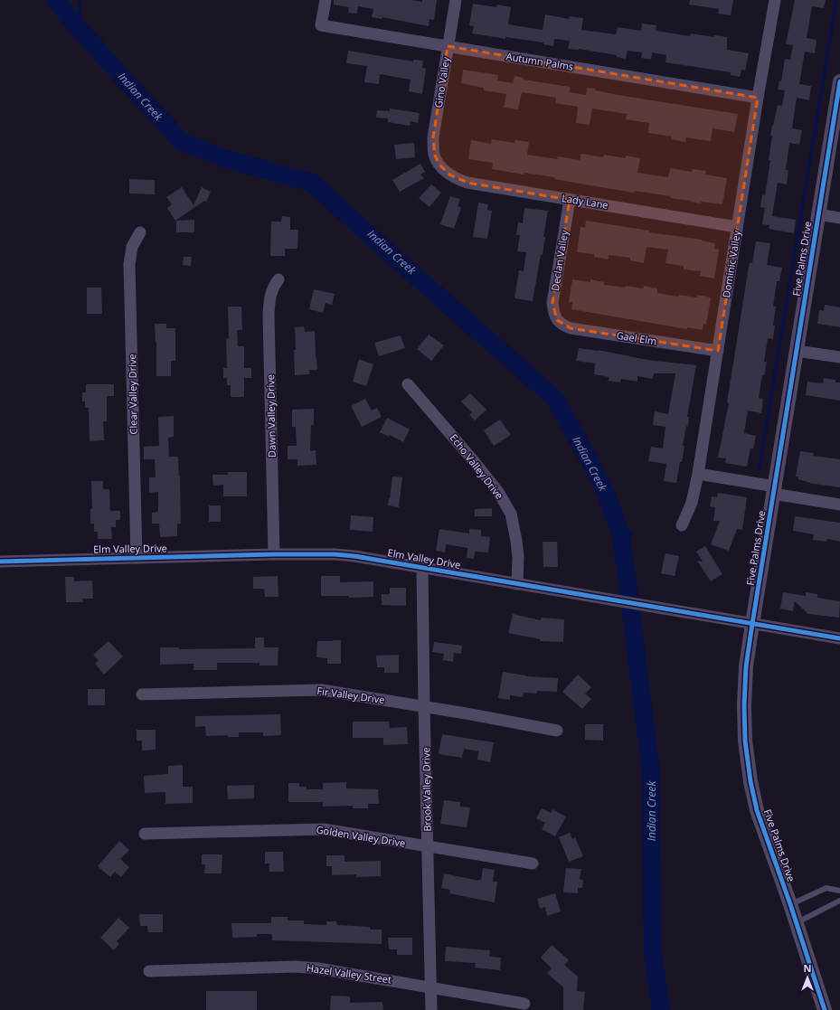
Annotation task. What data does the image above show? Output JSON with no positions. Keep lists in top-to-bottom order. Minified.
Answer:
{"streets":{"street":["Autumn Palms","Gino Valley","Lady Lane","Five Palms Drive","Declan Valley","Dominic Valley","Gael Elm","Clear Valley Drive","Dawn Valley Drive","Echo Valley Drive","Elm Valley Drive","Fir Valley Drive","Brook Valley Drive","Golden Valley Drive","Hazel Valley Street"]},"crossings":[["Autumn Palms","Gino Valley"],["Autumn Palms","Dominic Valley"],["Gino Valley","Lady Lane"],["Lady Lane","Declan Valley"],["Lady Lane","Dominic Valley"],["Five Palms Drive","Elm Valley Drive"],["Declan Valley","Gael Elm"],["Dominic Valley","Gael Elm"],["Clear Valley Drive","Elm Valley Drive"],["Dawn Valley Drive","Elm Valley Drive"],["Echo Valley Drive","Elm Valley Drive"],["Elm Valley Drive","Brook Valley Drive"],["Fir Valley Drive","Brook Valley Drive"],["Brook Valley Drive","Golden Valley Drive"],["Brook Valley Drive","Hazel Valley Street"]],"water":["Indian Creek"],"north":"top"}
